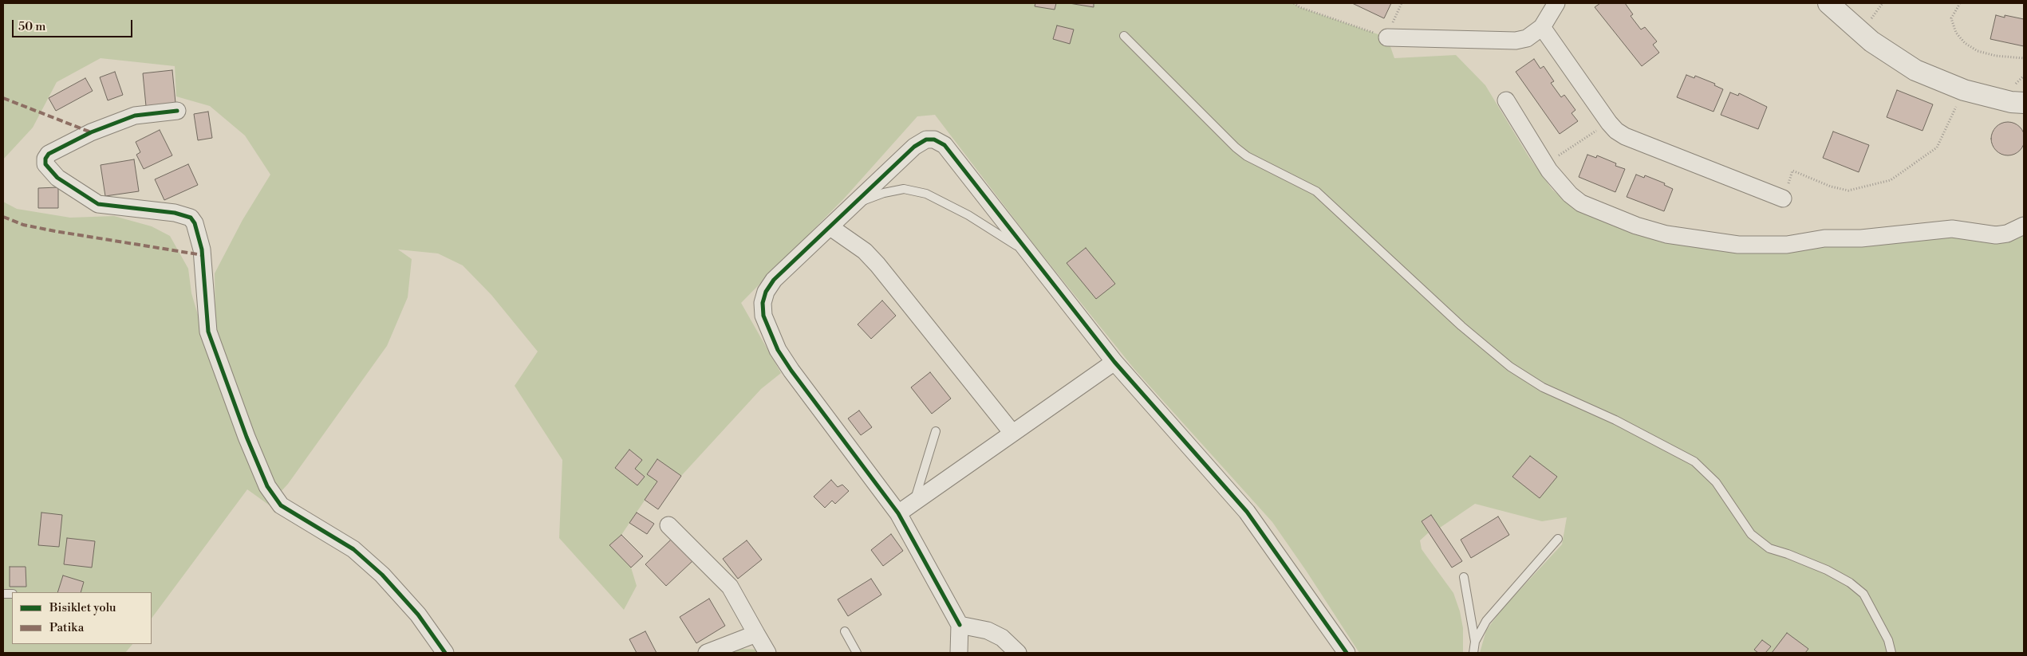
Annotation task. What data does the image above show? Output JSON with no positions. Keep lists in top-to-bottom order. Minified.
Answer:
{"legend":["Bisiklet yolu","Patika"],"scale_bar":"50 m"}
